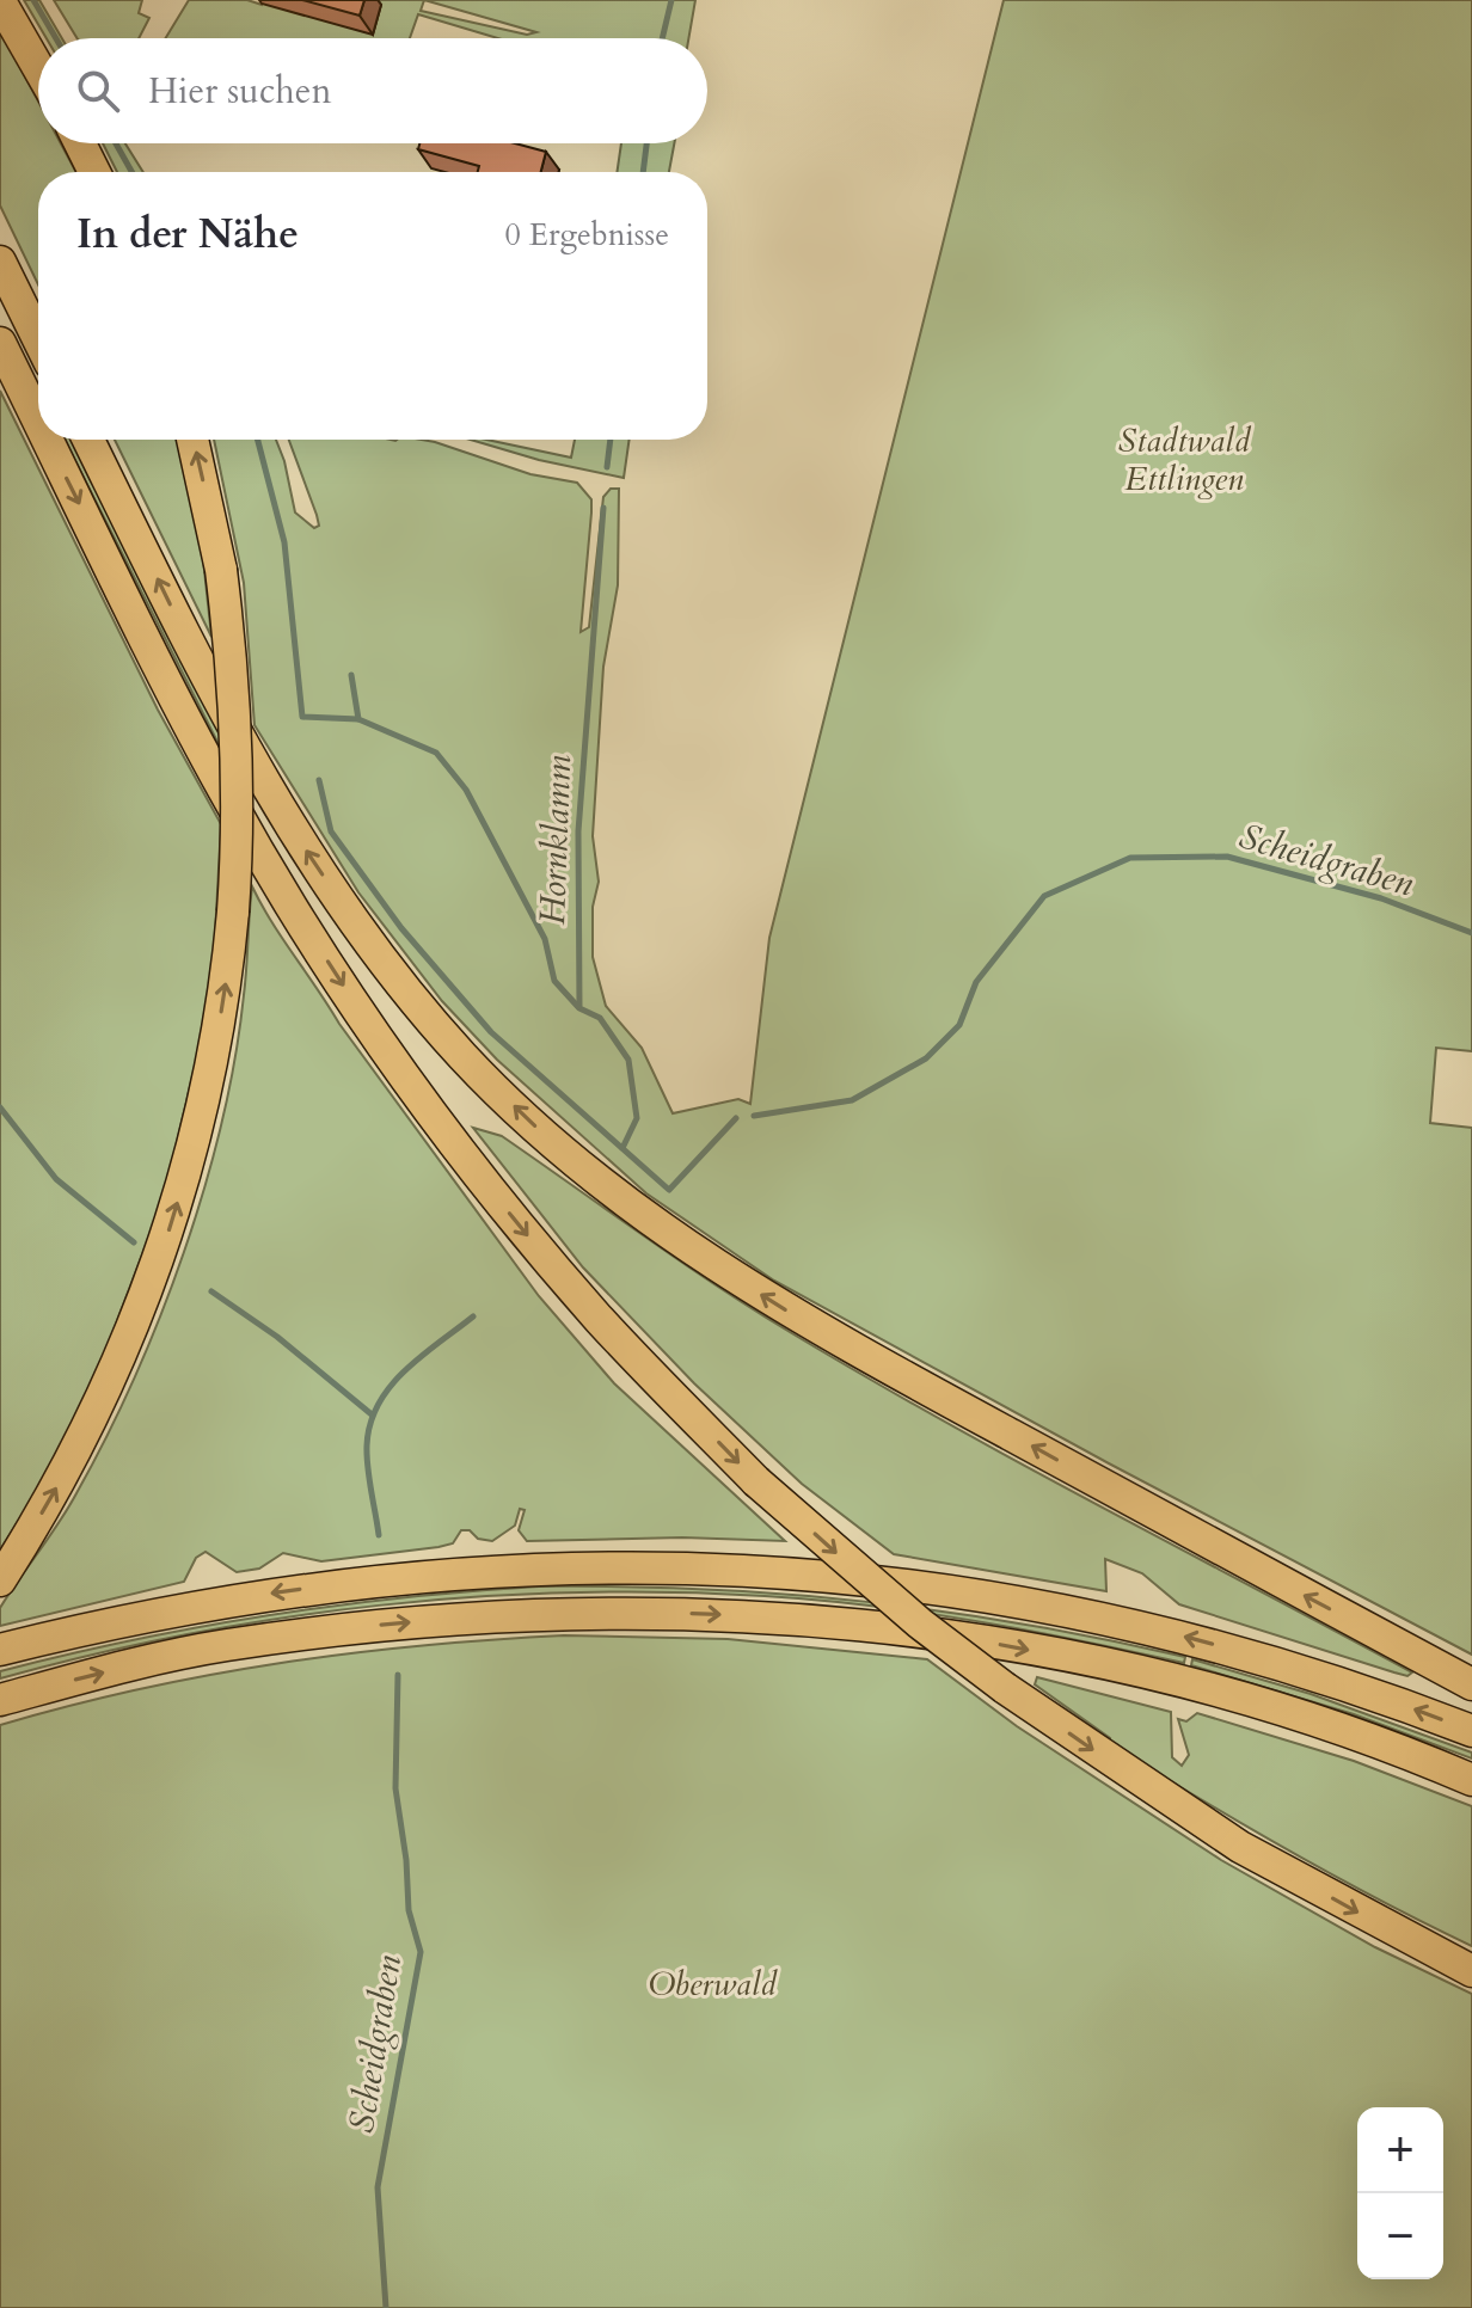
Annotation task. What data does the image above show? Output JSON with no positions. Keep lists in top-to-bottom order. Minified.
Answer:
{"water":["Hornklamm","Scheidgraben"],"parks":["Stadtwald Ettlingen","Oberwald"],"page":{"search":"Hier suchen","heading":["In der Nähe","0 Ergebnisse"],"map_buttons":["+","−"]}}
